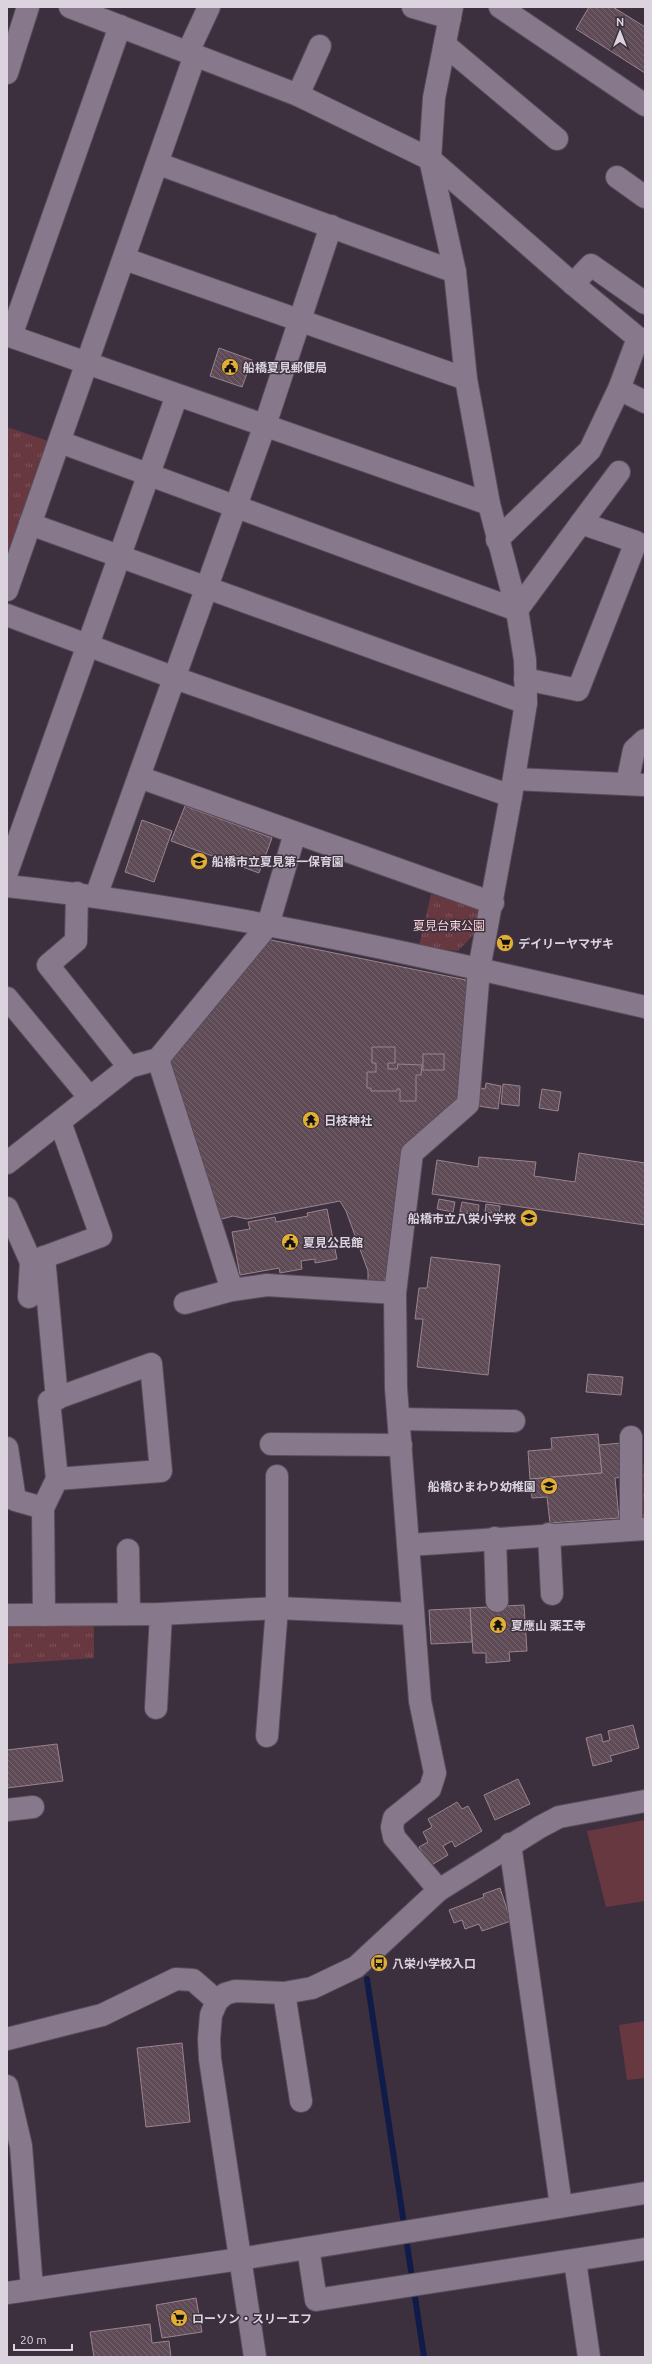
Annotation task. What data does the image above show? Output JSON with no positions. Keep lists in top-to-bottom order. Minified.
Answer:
{"parks":["夏見台東公園"],"places":{"public building":["船橋夏見郵便局","夏見公民館"],"school or university":["船橋市立夏見第一保育園","船橋市立八栄小学校","船橋ひまわり幼稚園"],"supermarket":["デイリーヤマザキ","ローソン・スリーエフ"],"temple":["日枝神社","夏應山 薬王寺"],"bus stop":["八栄小学校入口"]},"scale_bar":"20 m","north":"top"}
